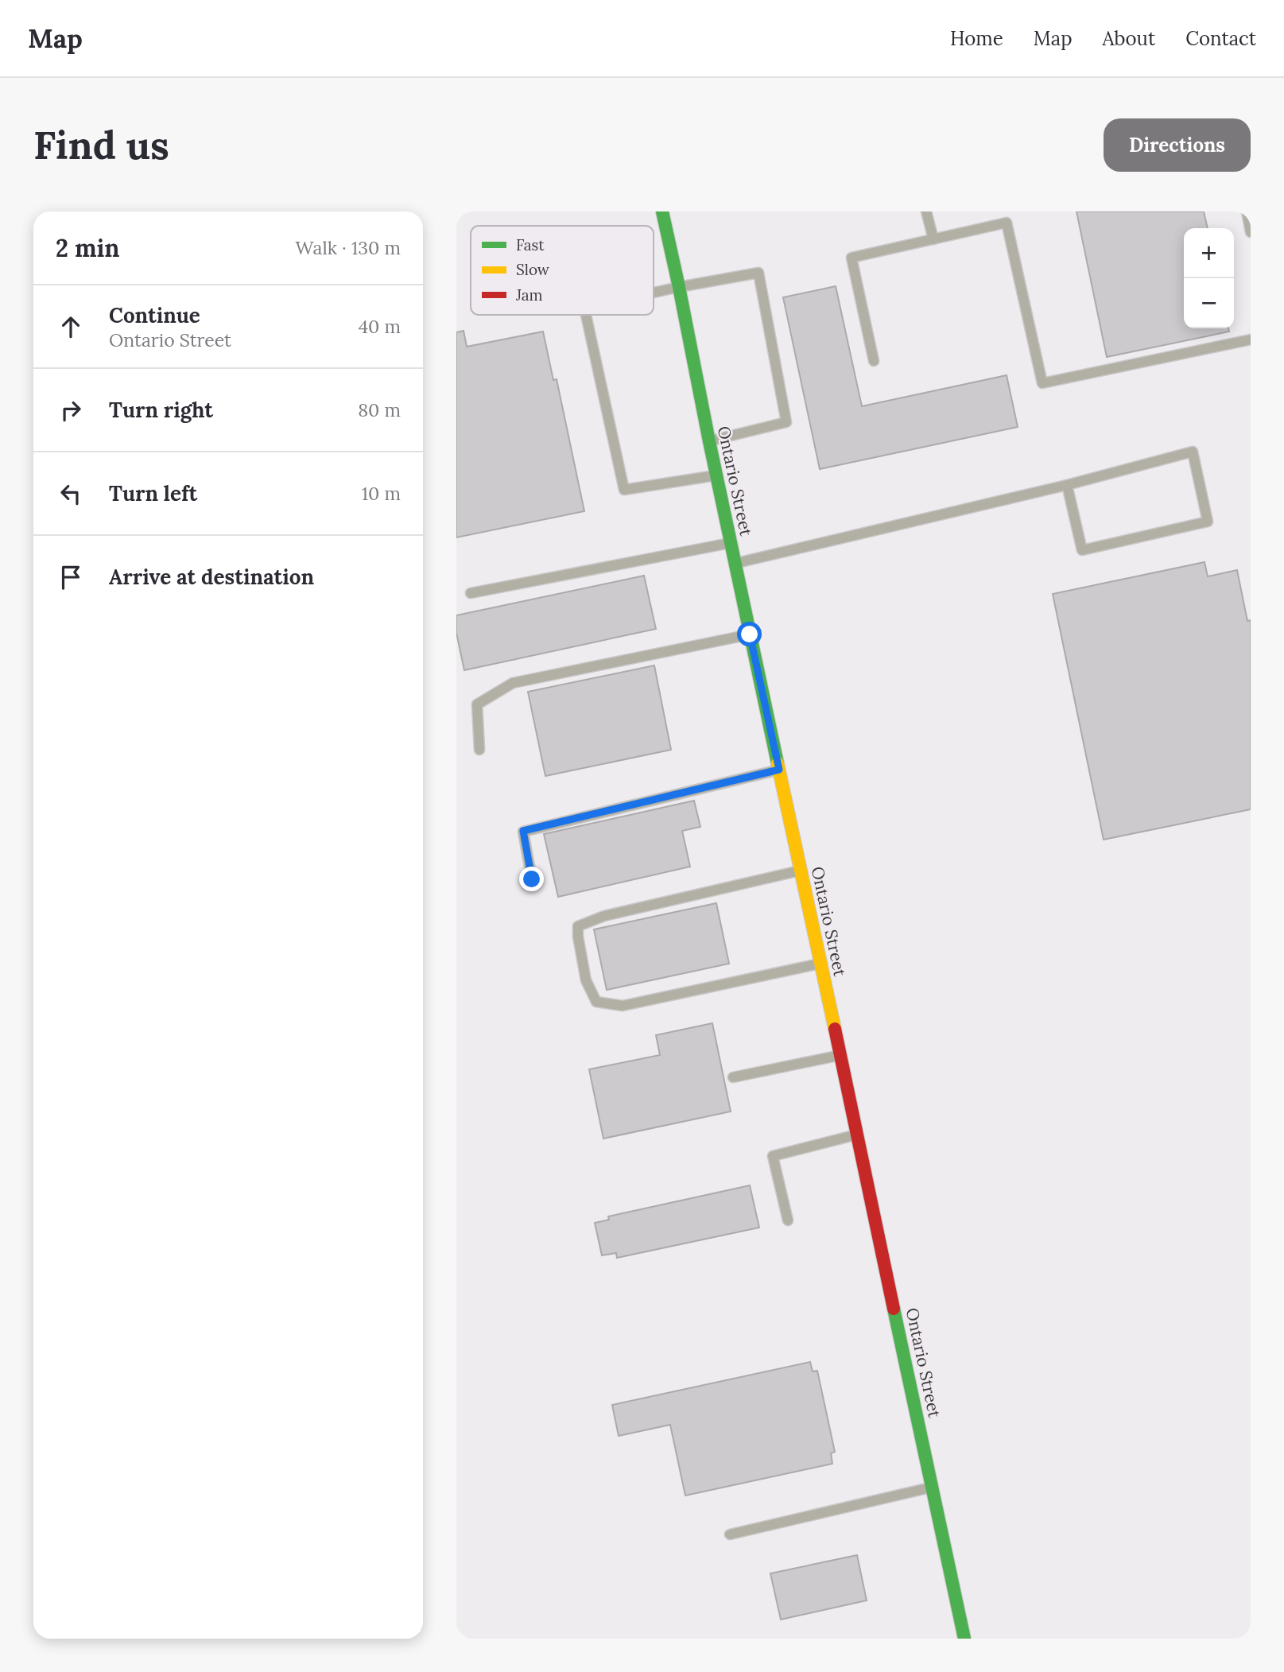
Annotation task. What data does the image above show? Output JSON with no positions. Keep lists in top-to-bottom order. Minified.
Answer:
{"streets":{"street":["Ontario Street"]},"legend":["Fast","Slow","Jam"],"page":{"header":"Map","nav":["Home","Map","About","Contact"],"buttons":"Directions","title":"Find us","heading":["2 min","Walk · 130 m"],"map_buttons":["+","−"],"list":[["Continue","Ontario Street","40 m"],["Turn right","80 m"],["Turn left","10 m"],"Arrive at destination"]}}
